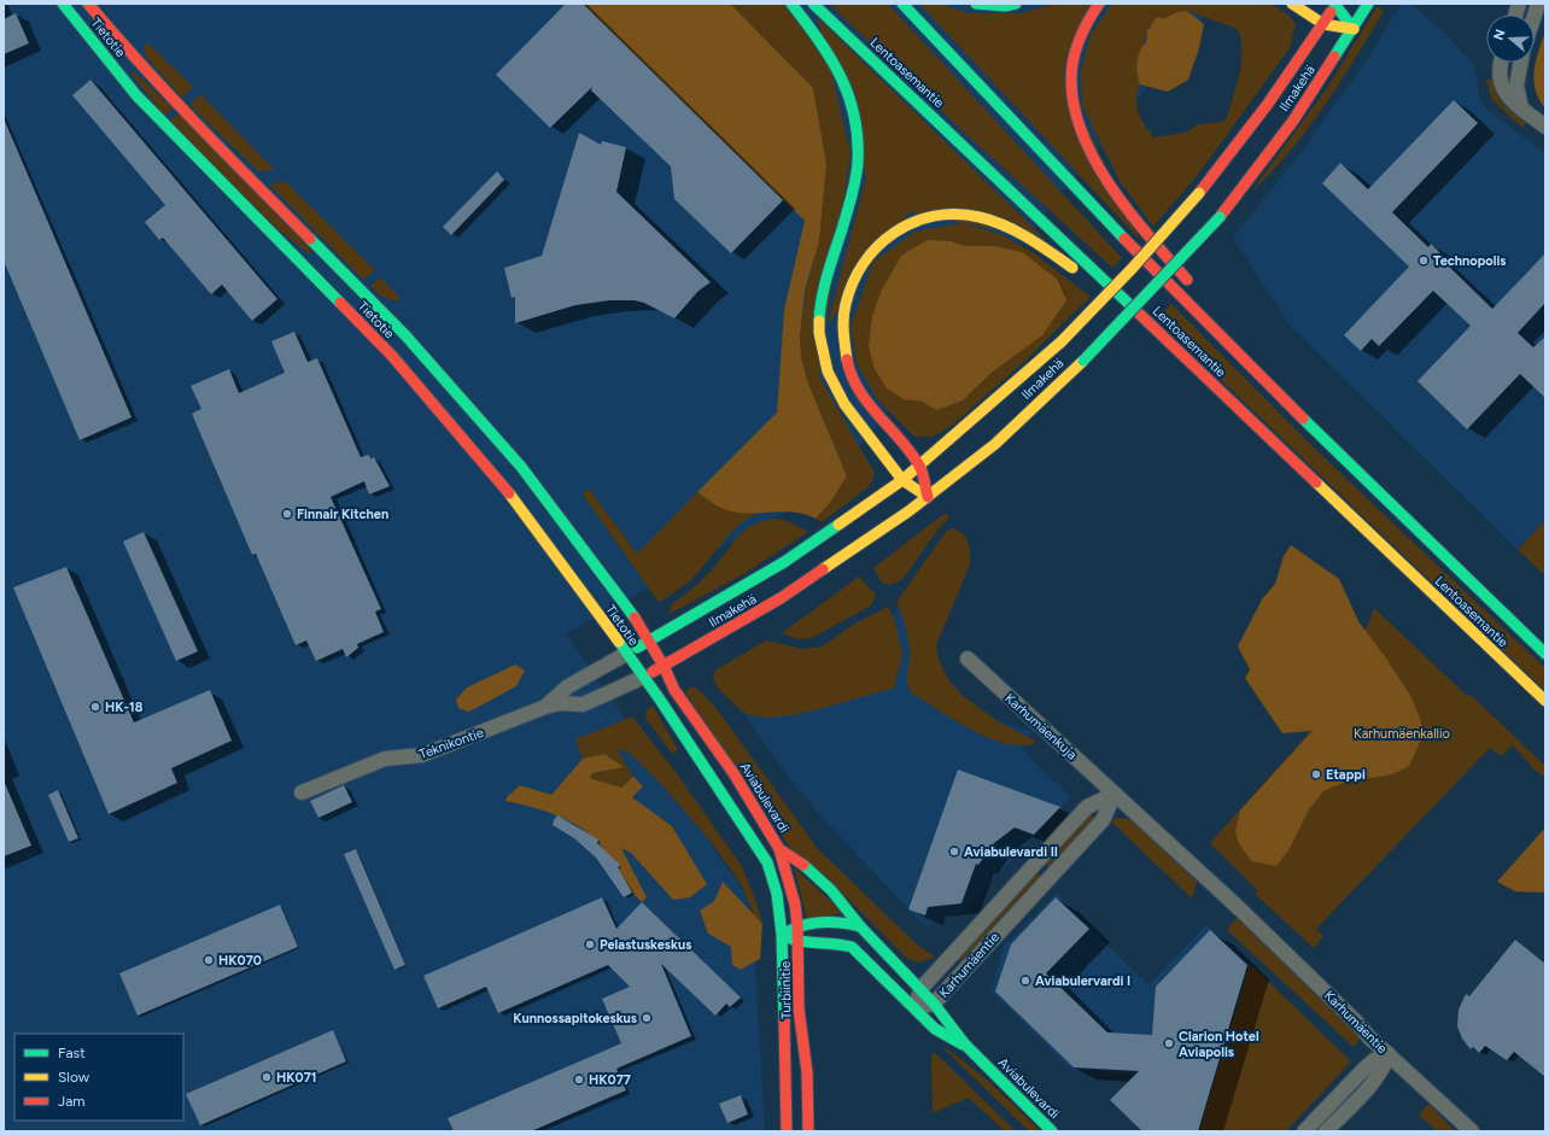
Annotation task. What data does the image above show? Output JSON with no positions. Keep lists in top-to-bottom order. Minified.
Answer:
{"streets":{"main road":["Tietotie","Lentoasemantie","Ilmakehä","Aviabulevardi","Turbiinitie"],"street":["Karhumäenkuja","Teknikontie","Karhumäentie"]},"crossings":[["Tietotie","Ilmakehä"],["Tietotie","Teknikontie"],["Tietotie","Aviabulevardi"],["Ilmakehä","Teknikontie"],["Ilmakehä","Aviabulevardi"],["Karhumäenkuja","Karhumäentie"],["Aviabulevardi","Karhumäentie"],["Aviabulevardi","Turbiinitie"]],"parks":["Karhumäenkallio"],"places":["Technopolis","Finnair Kitchen","HK-18","Etappi","Aviabulevardi II","Pelastuskeskus","HK070","Aviabulervardi I","Kunnossapitokeskus","Clarion Hotel Aviapolis","HK071","HK077"],"legend":["Fast","Slow","Jam"],"north":"left"}
